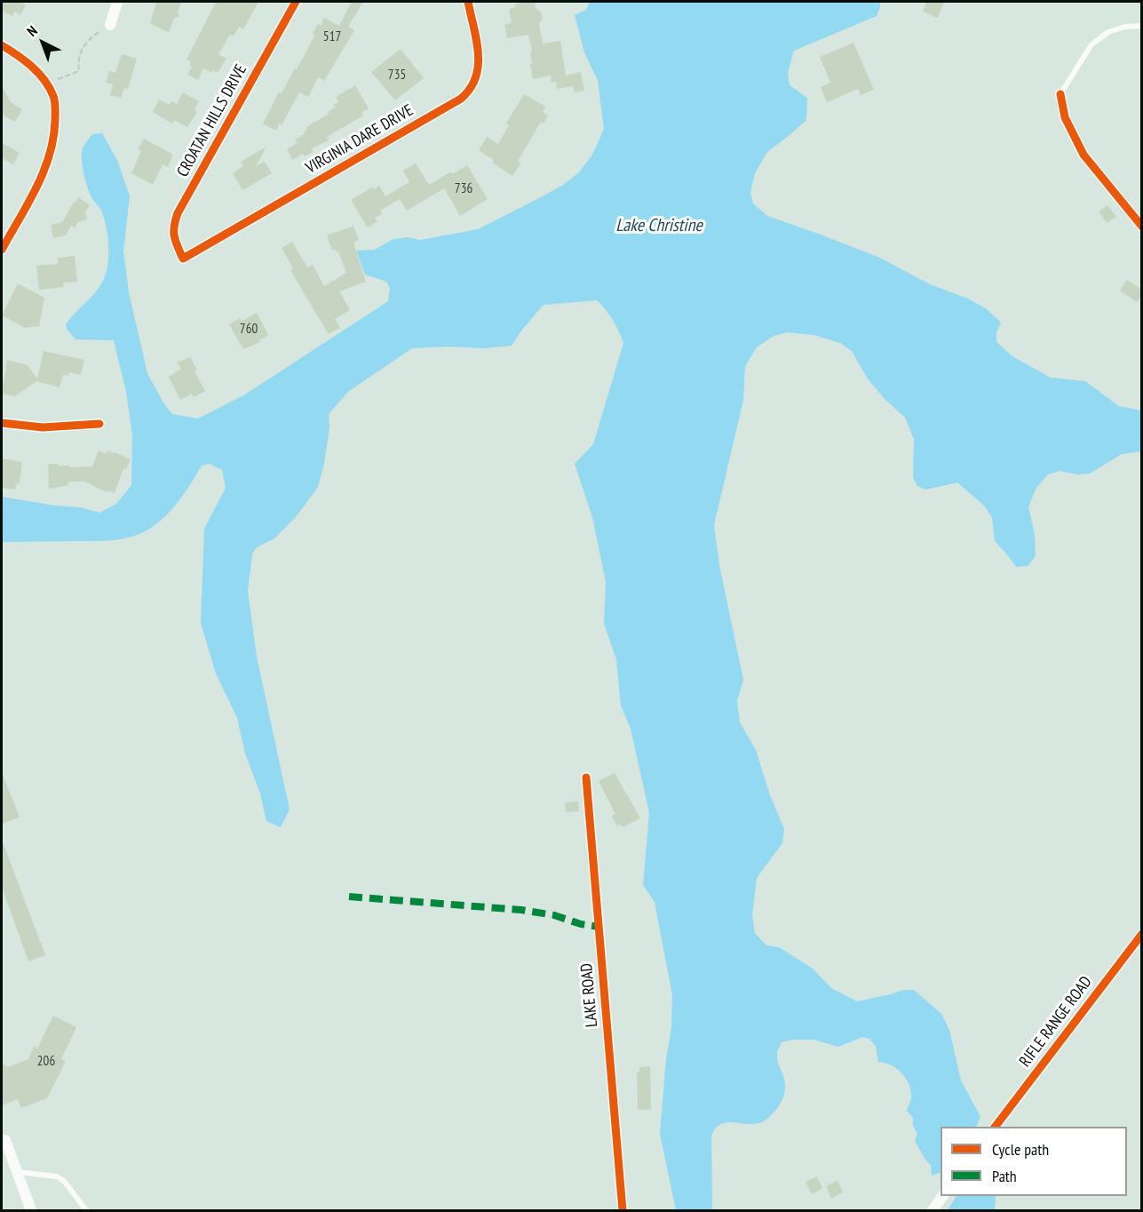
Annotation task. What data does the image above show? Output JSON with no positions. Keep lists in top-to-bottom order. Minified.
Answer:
{"streets":{"street":["CROATAN HILLS DRIVE","VIRGINIA DARE DRIVE","LAKE ROAD","RIFLE RANGE ROAD"]},"crossings":[["CROATAN HILLS DRIVE","VIRGINIA DARE DRIVE"]],"water":["Lake Christine"],"house_numbers":["517","735","736","760","206"],"legend":["Cycle path","Path"],"north":"top left"}
